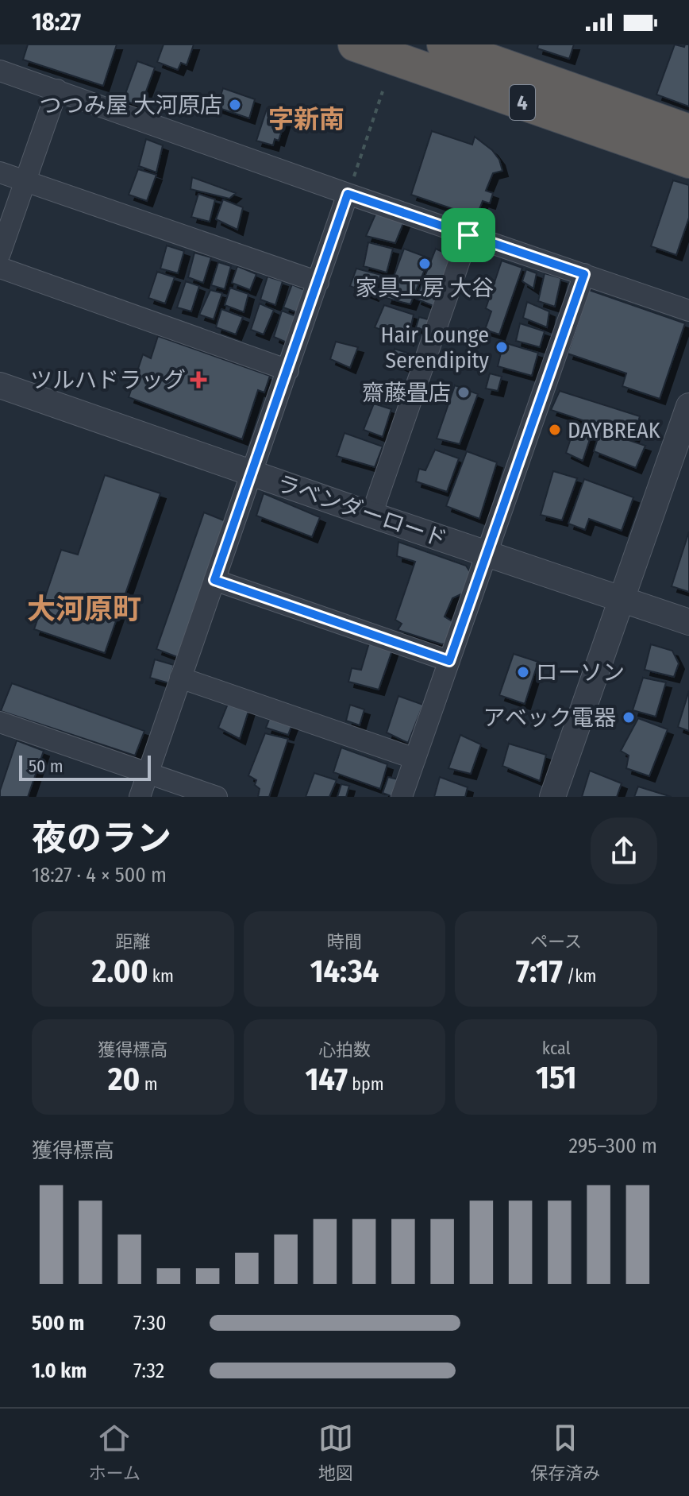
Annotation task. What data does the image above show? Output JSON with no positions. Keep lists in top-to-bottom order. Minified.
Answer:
{"streets":{"highway":["4"],"street":["ラベンダーロード"]},"districts":["字新南","大河原町"],"places":{"other":["つつみ屋 大河原店","家具工房 大谷","Hair Lounge Serendipity","齋藤畳店","DAYBREAK","ローソン","アベック電器"],"health":["ツルハドラッグ"]},"scale_bar":"50 m","page":{"status":"18:27","scale":"50 m","heading":["夜のラン","18:27 · 4 × 500 m"],"stats":[["距離","2.00 km"],["時間","14:34"],["ペース","7:17 /km"],["獲得標高","20 m"],["心拍数","147 bpm"],["kcal","151"]],"chart":["獲得標高","295–300 m"],"list":[{"name":"500 m","note":"7:30"},{"name":"1.0 km","note":"7:32"}],"tabs":["ホーム","地図","保存済み"]}}
